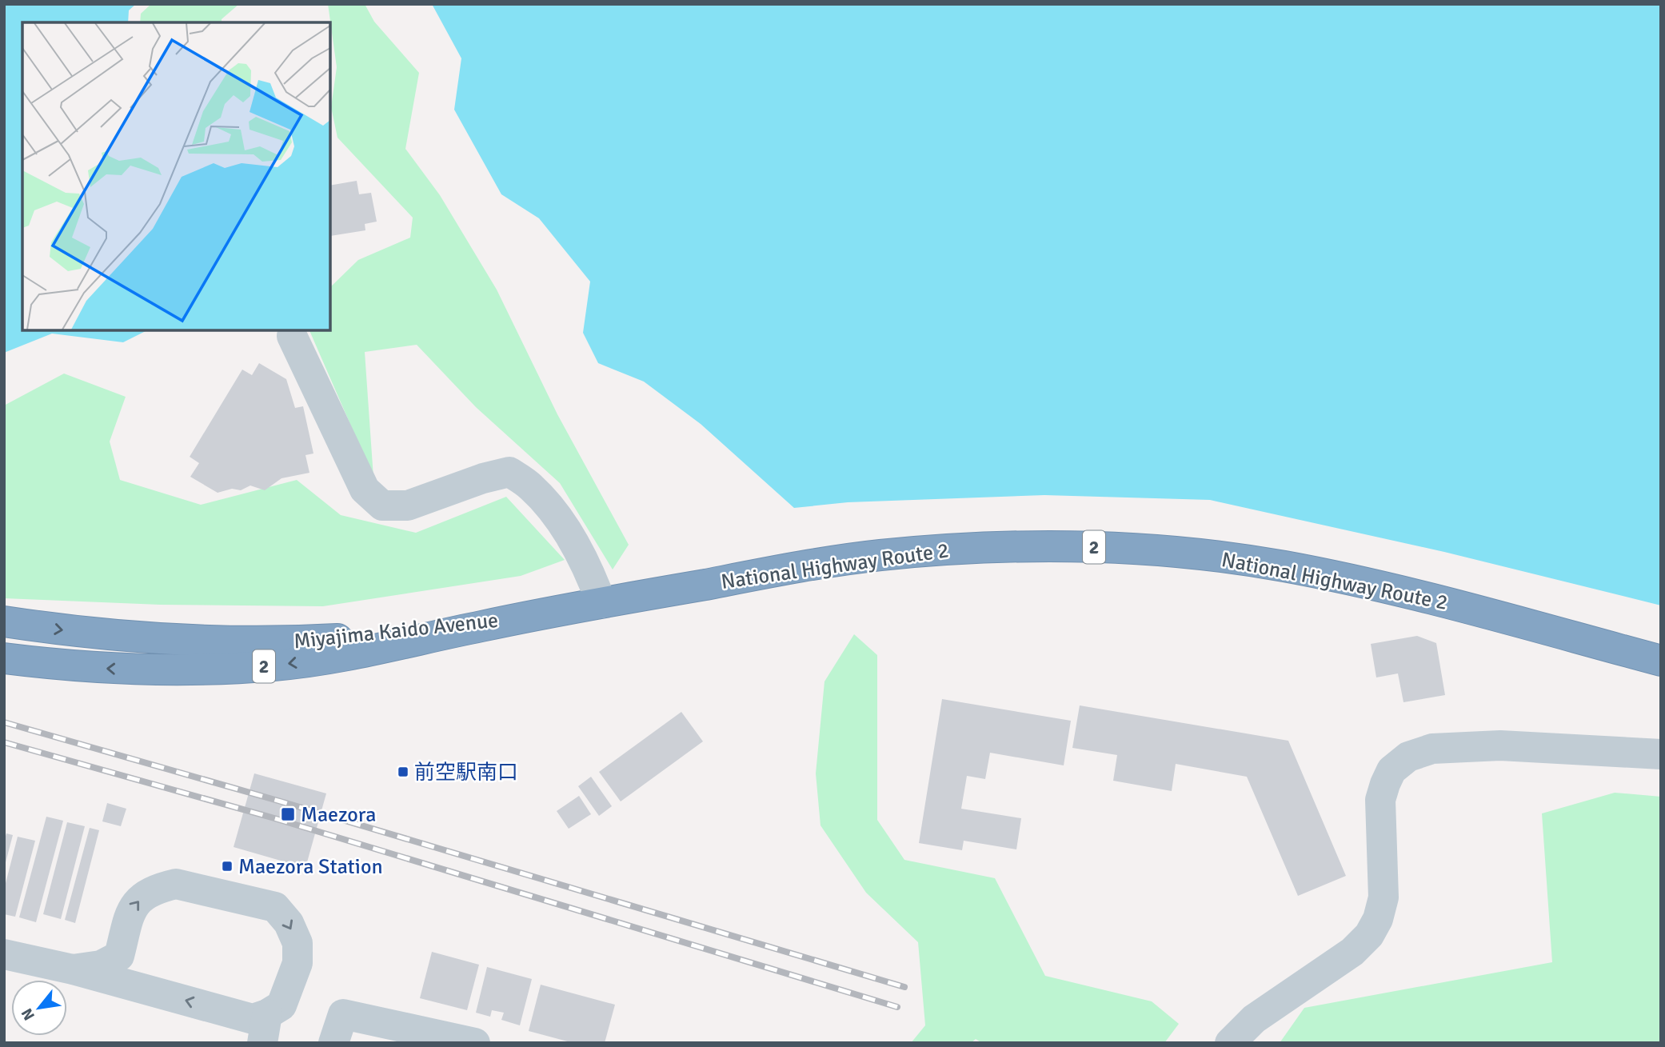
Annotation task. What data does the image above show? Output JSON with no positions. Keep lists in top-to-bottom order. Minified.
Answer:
{"streets":{"highway":["2","National Highway Route 2","Miyajima Kaido Avenue"]},"crossings":[["National Highway Route 2","Miyajima Kaido Avenue"]],"one_way":["Miyajima Kaido Avenue"],"places":{"transit":["前空駅南口","Maezora","Maezora Station"]},"north":"bottom left"}
